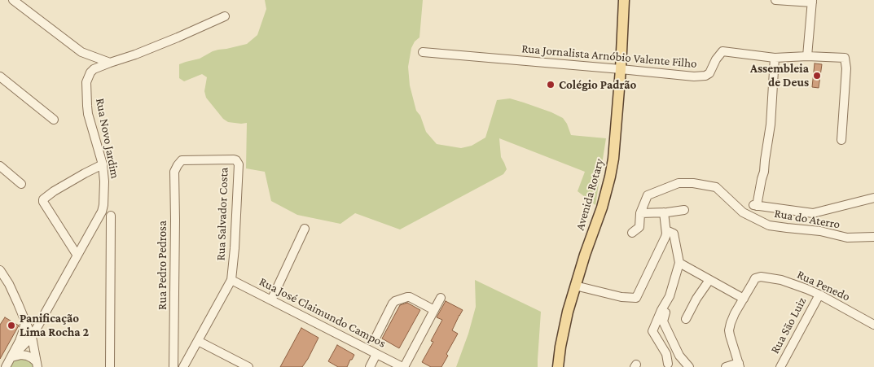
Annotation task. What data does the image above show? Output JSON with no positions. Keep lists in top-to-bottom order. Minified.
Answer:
{"streets":{"main road":["Avenida Rotary"],"street":["Rua Jornalista Arnóbio Valente Filho","Rua Novo Jardim","Rua Salvador Costa","Rua do Aterro","Rua Pedro Pedrosa","Rua Penedo","Rua José Claimundo Campos","Rua São Luiz"]},"crossings":[["Rua Jornalista Arnóbio Valente Filho","Avenida Rotary"],["Rua Salvador Costa","Rua Pedro Pedrosa"],["Rua Salvador Costa","Rua José Claimundo Campos"],["Rua Penedo","Rua São Luiz"]],"places":["Assembleia de Deus","Colégio Padrão","Panificação Lima Rocha 2"]}
